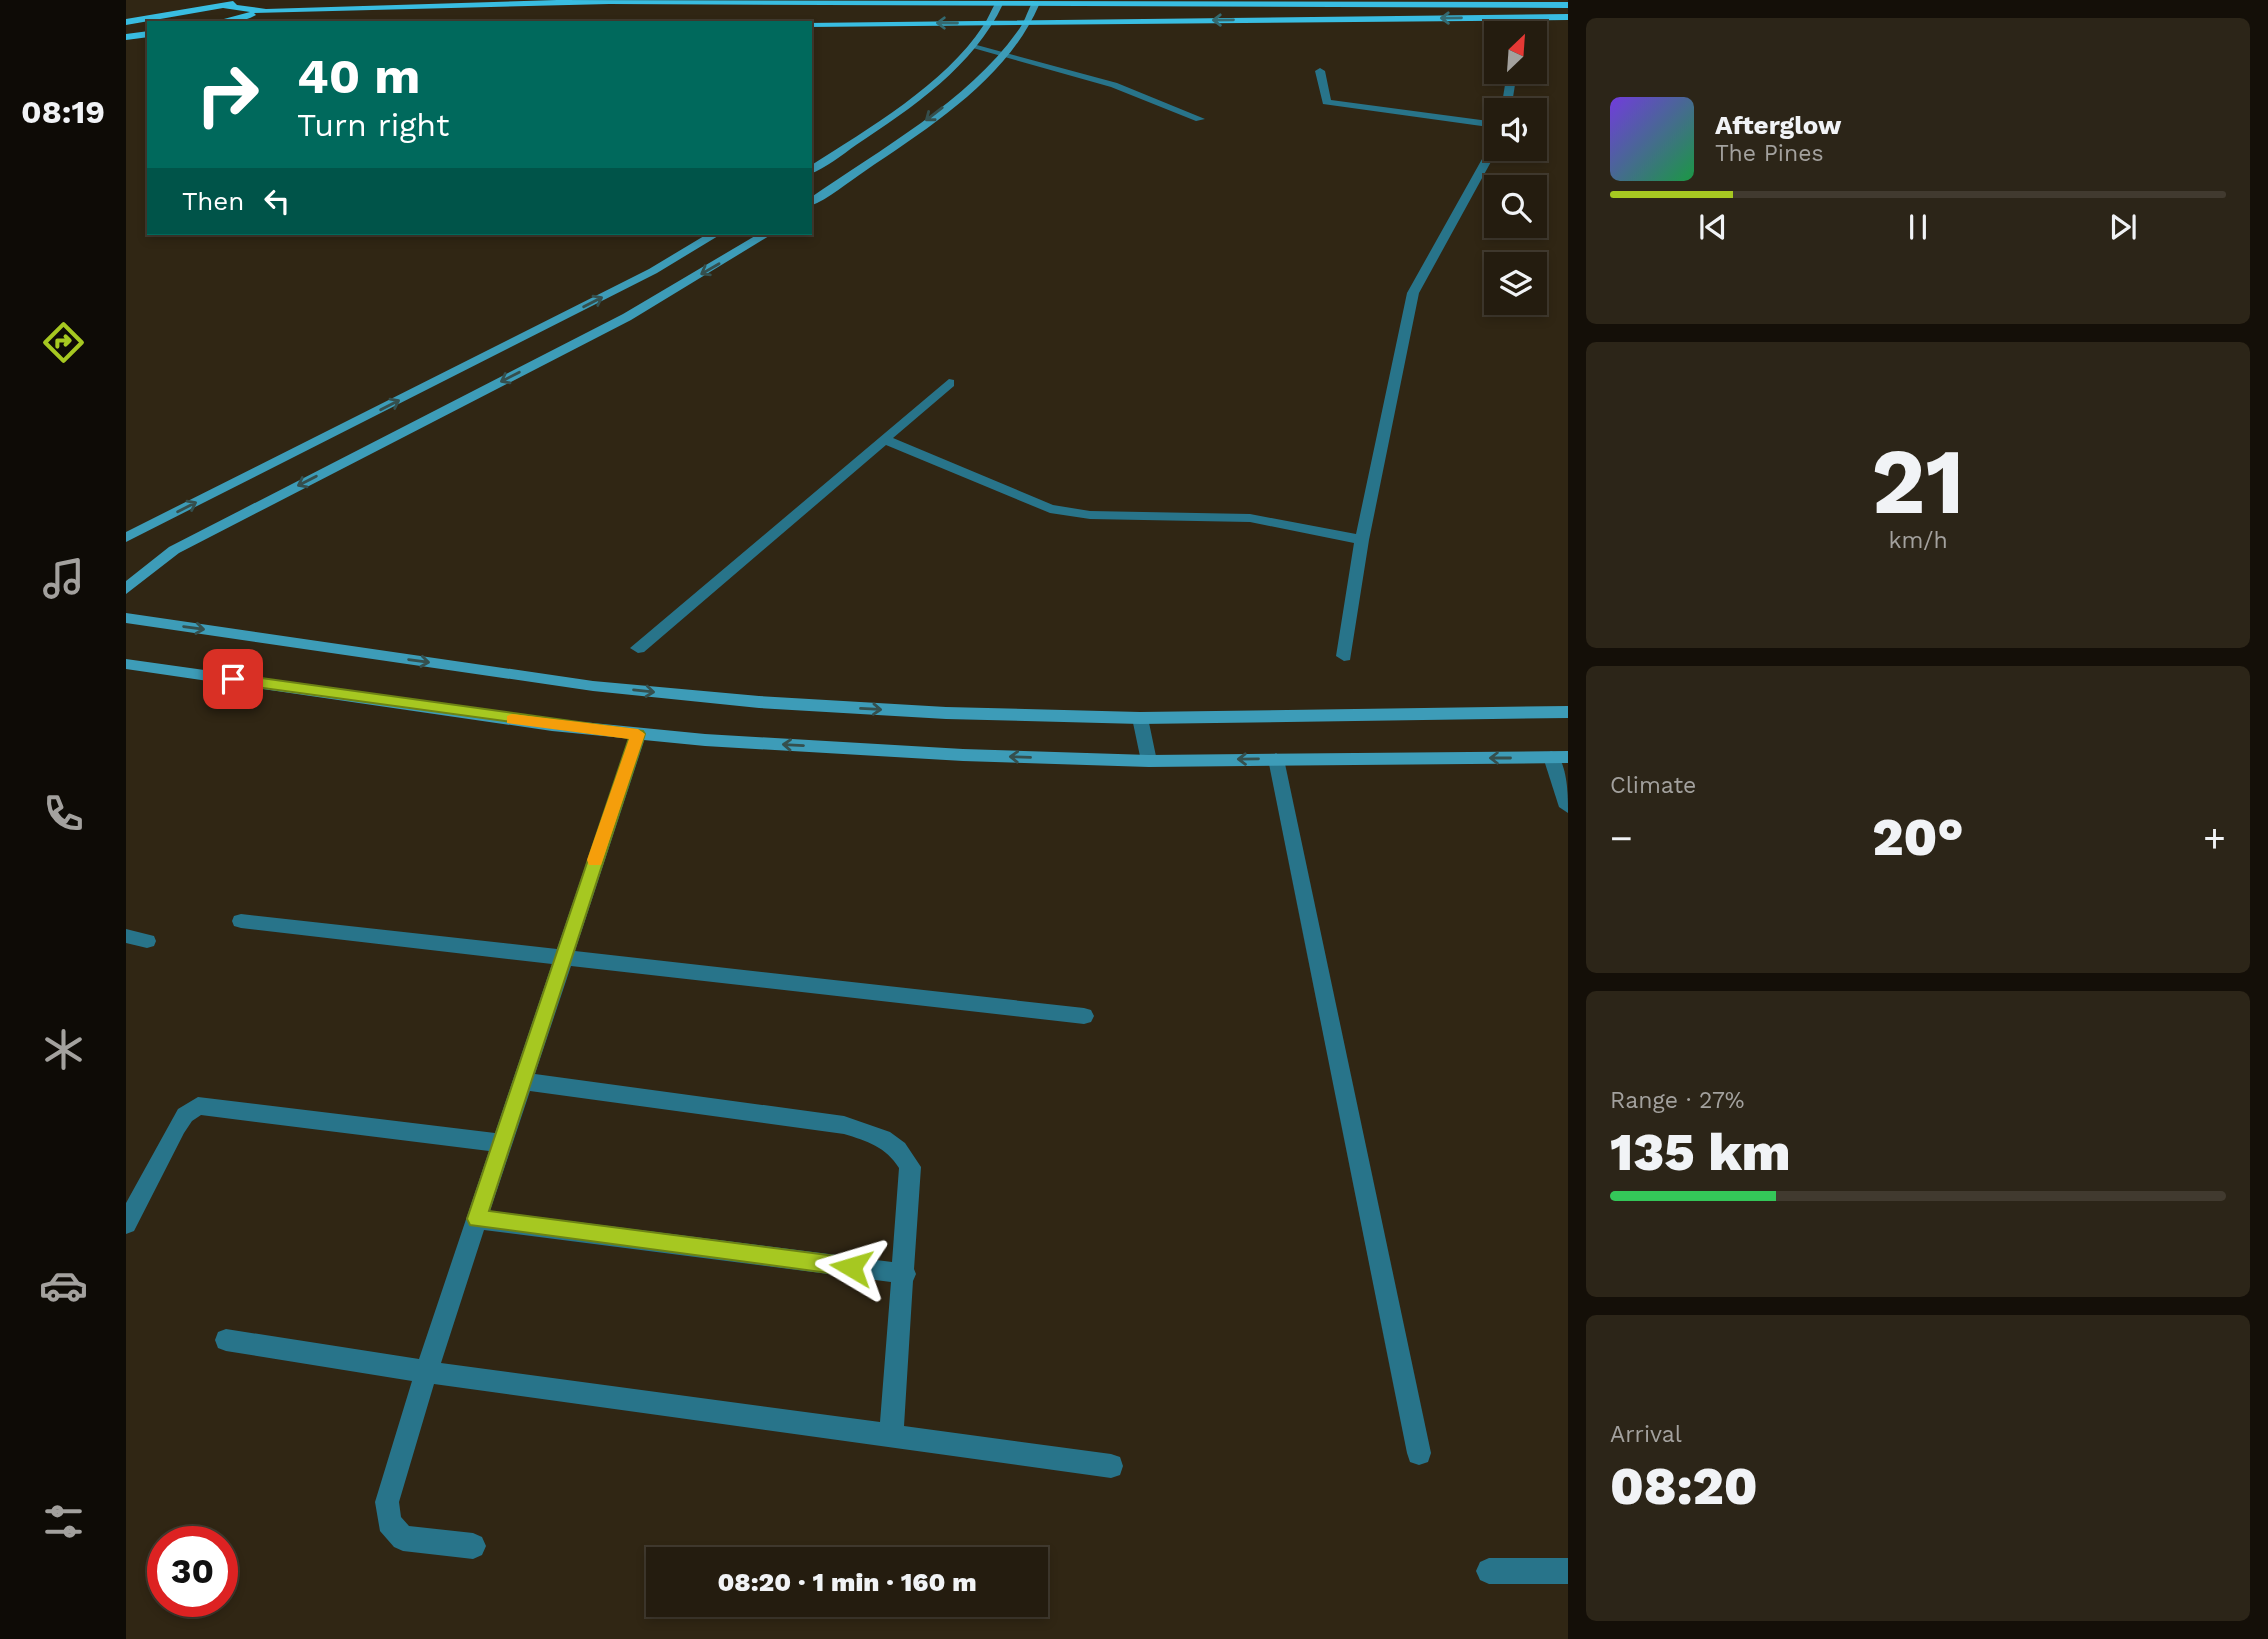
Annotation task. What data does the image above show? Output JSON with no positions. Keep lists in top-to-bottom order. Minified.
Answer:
{"north":"top right","page":{"tabs":"08:19","turn":["40 m","Turn right"],"song":["Afterglow","The Pines"],"then":"Then","tile":[["21","km/h"],"Climate",["Range · 27%","135 km"],["Arrival","08:20"]],"heat":["−","20°","+"],"limit":"30","trip":"08:20 · 1 min · 160 m"}}
